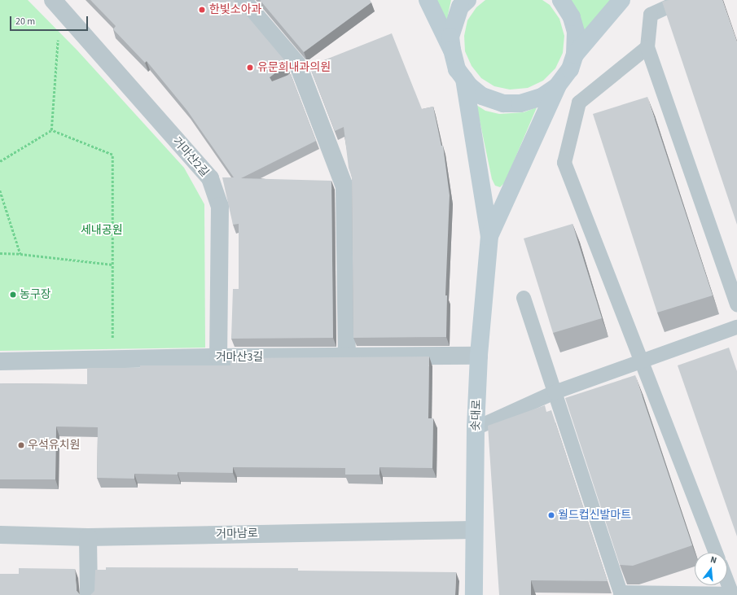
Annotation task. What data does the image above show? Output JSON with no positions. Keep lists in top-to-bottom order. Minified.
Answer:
{"streets":{"street":["거마산2길","거마산3길","솟대로","거마남로"]},"crossings":[["거마산2길","거마산3길"],["거마산3길","솟대로"],["솟대로","거마남로"]],"parks":["세내공원"],"places":["한빛소아과","유문희내과의원","농구장","우석유치원","월드컵신발마트"],"scale_bar":"20 m","north":"top"}
